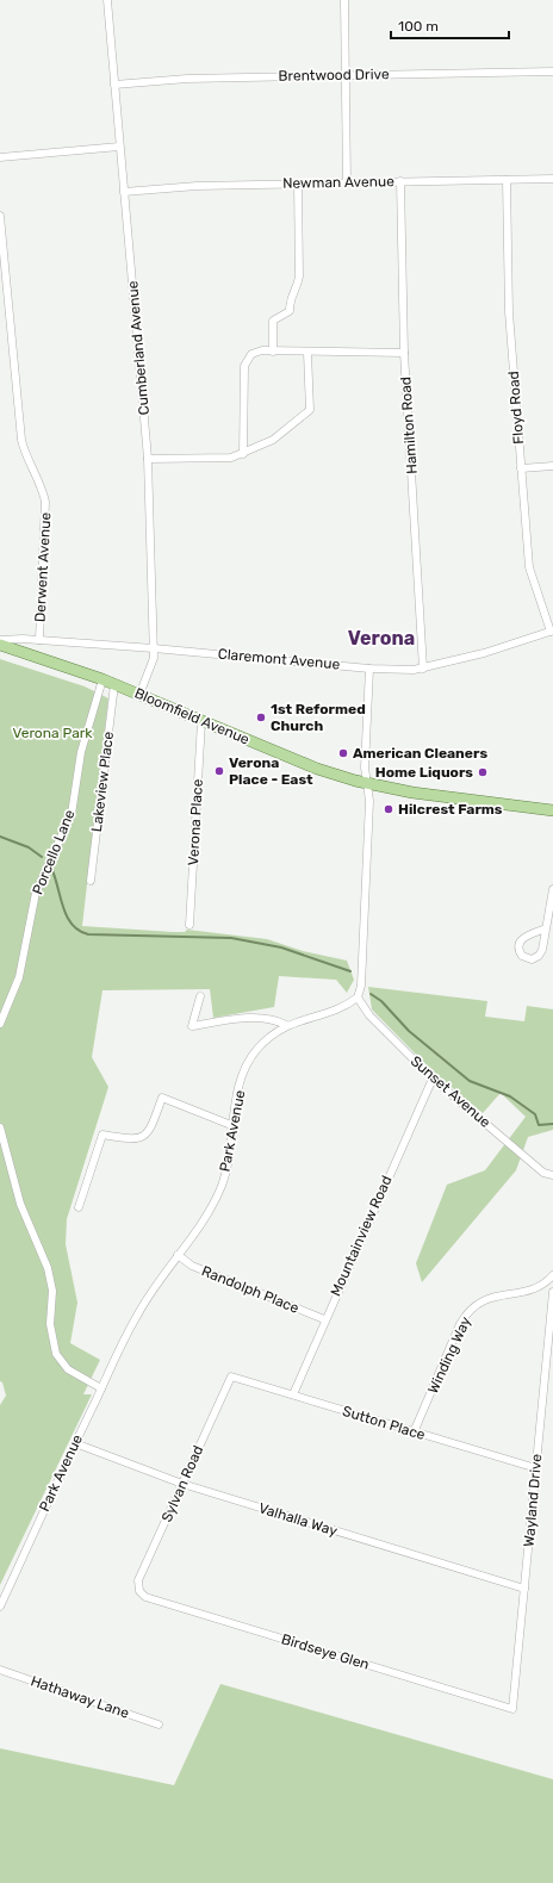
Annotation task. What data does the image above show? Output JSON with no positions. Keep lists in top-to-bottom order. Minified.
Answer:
{"streets":{"main road":["Bloomfield Avenue"],"street":["Brentwood Drive","Newman Avenue","Cumberland Avenue","Floyd Road","Hamilton Road","Derwent Avenue","Claremont Avenue","Lakeview Place","Verona Place","Porcello Lane","Sunset Avenue","Park Avenue","Mountainview Road","Randolph Place","Winding Way","Sutton Place","Sylvan Road","Wayland Drive","Valhalla Way","Birdseye Glen","Hathaway Lane"]},"crossings":[["Brentwood Drive","Cumberland Avenue"],["Newman Avenue","Cumberland Avenue"],["Newman Avenue","Floyd Road"],["Newman Avenue","Hamilton Road"],["Cumberland Avenue","Claremont Avenue"],["Cumberland Avenue","Bloomfield Avenue"],["Floyd Road","Claremont Avenue"],["Hamilton Road","Claremont Avenue"],["Derwent Avenue","Claremont Avenue"],["Bloomfield Avenue","Lakeview Place"],["Bloomfield Avenue","Verona Place"],["Bloomfield Avenue","Porcello Lane"],["Sunset Avenue","Park Avenue"],["Sunset Avenue","Mountainview Road"],["Park Avenue","Randolph Place"],["Park Avenue","Valhalla Way"],["Mountainview Road","Randolph Place"],["Mountainview Road","Sutton Place"],["Winding Way","Sutton Place"],["Sutton Place","Sylvan Road"],["Sutton Place","Wayland Drive"],["Sylvan Road","Valhalla Way"],["Sylvan Road","Birdseye Glen"],["Wayland Drive","Valhalla Way"],["Wayland Drive","Birdseye Glen"]],"districts":["Verona"],"parks":["Verona Park"],"places":["1st Reformed Church","American Cleaners","Verona Place - East","Home Liquors","Hilcrest Farms"],"scale_bar":"100 m"}
